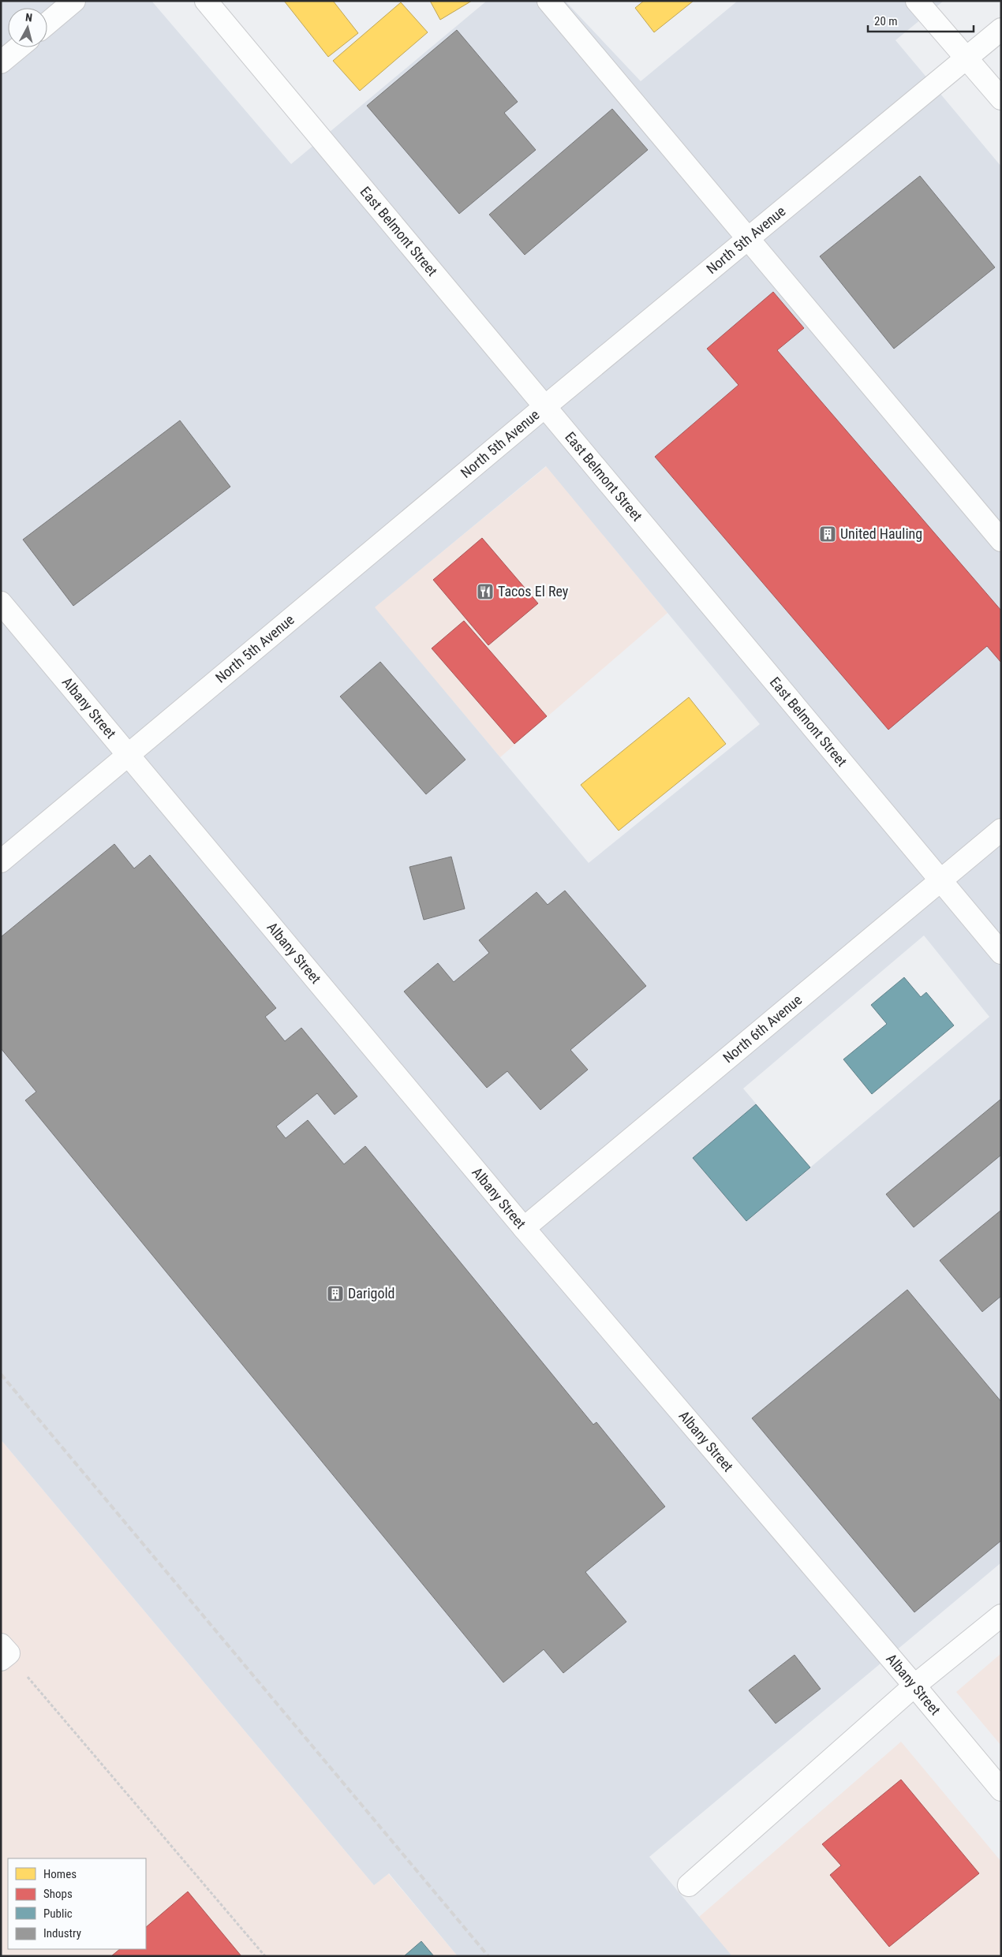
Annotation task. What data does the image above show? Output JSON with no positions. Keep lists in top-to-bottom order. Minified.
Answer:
{"streets":{"street":["East Belmont Street","North 5th Avenue","Albany Street","North 6th Avenue"]},"crossings":[["East Belmont Street","North 5th Avenue"],["East Belmont Street","North 6th Avenue"],["North 5th Avenue","Albany Street"],["Albany Street","North 6th Avenue"]],"places":{"building":["United Hauling","Darigold"],"restaurant":["Tacos El Rey"]},"legend":["Homes","Shops","Public","Industry"],"scale_bar":"20 m","north":"top"}
